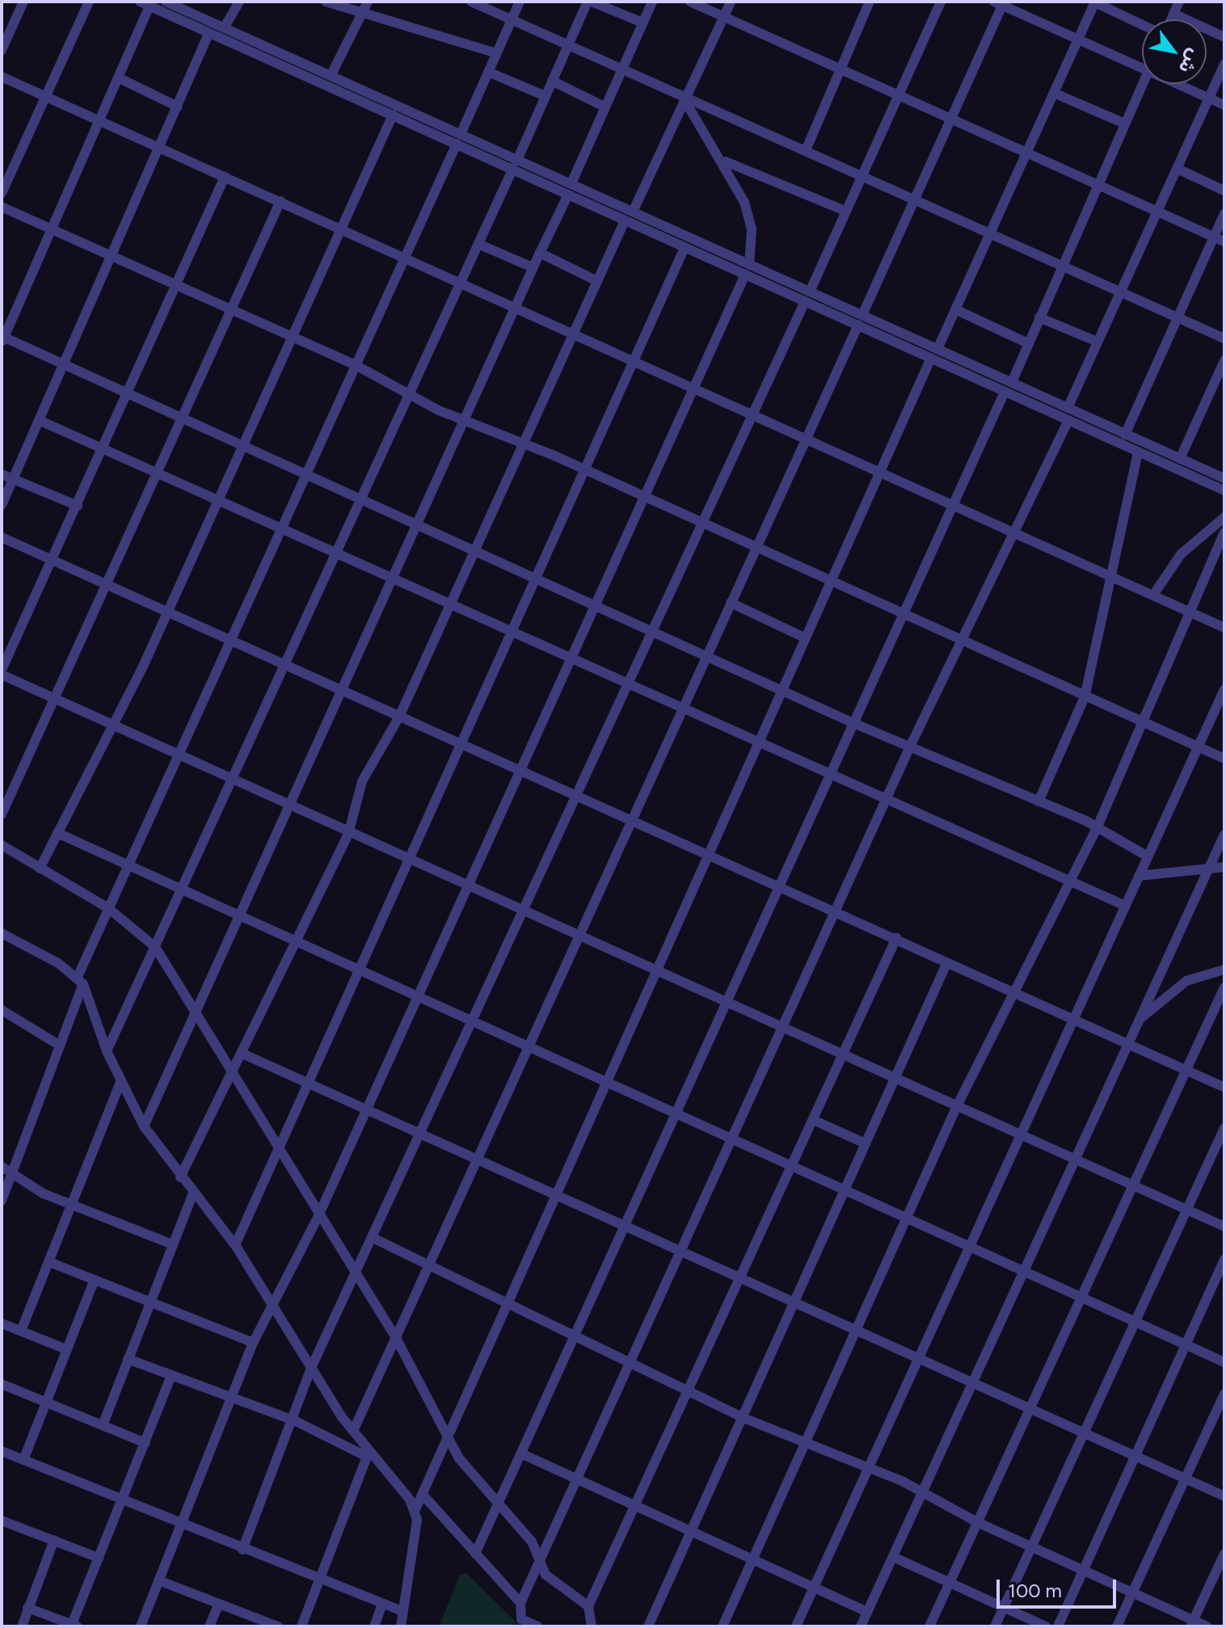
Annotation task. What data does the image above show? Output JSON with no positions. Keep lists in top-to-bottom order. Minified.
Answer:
{"scale_bar":"100 m","north":"bottom right"}
